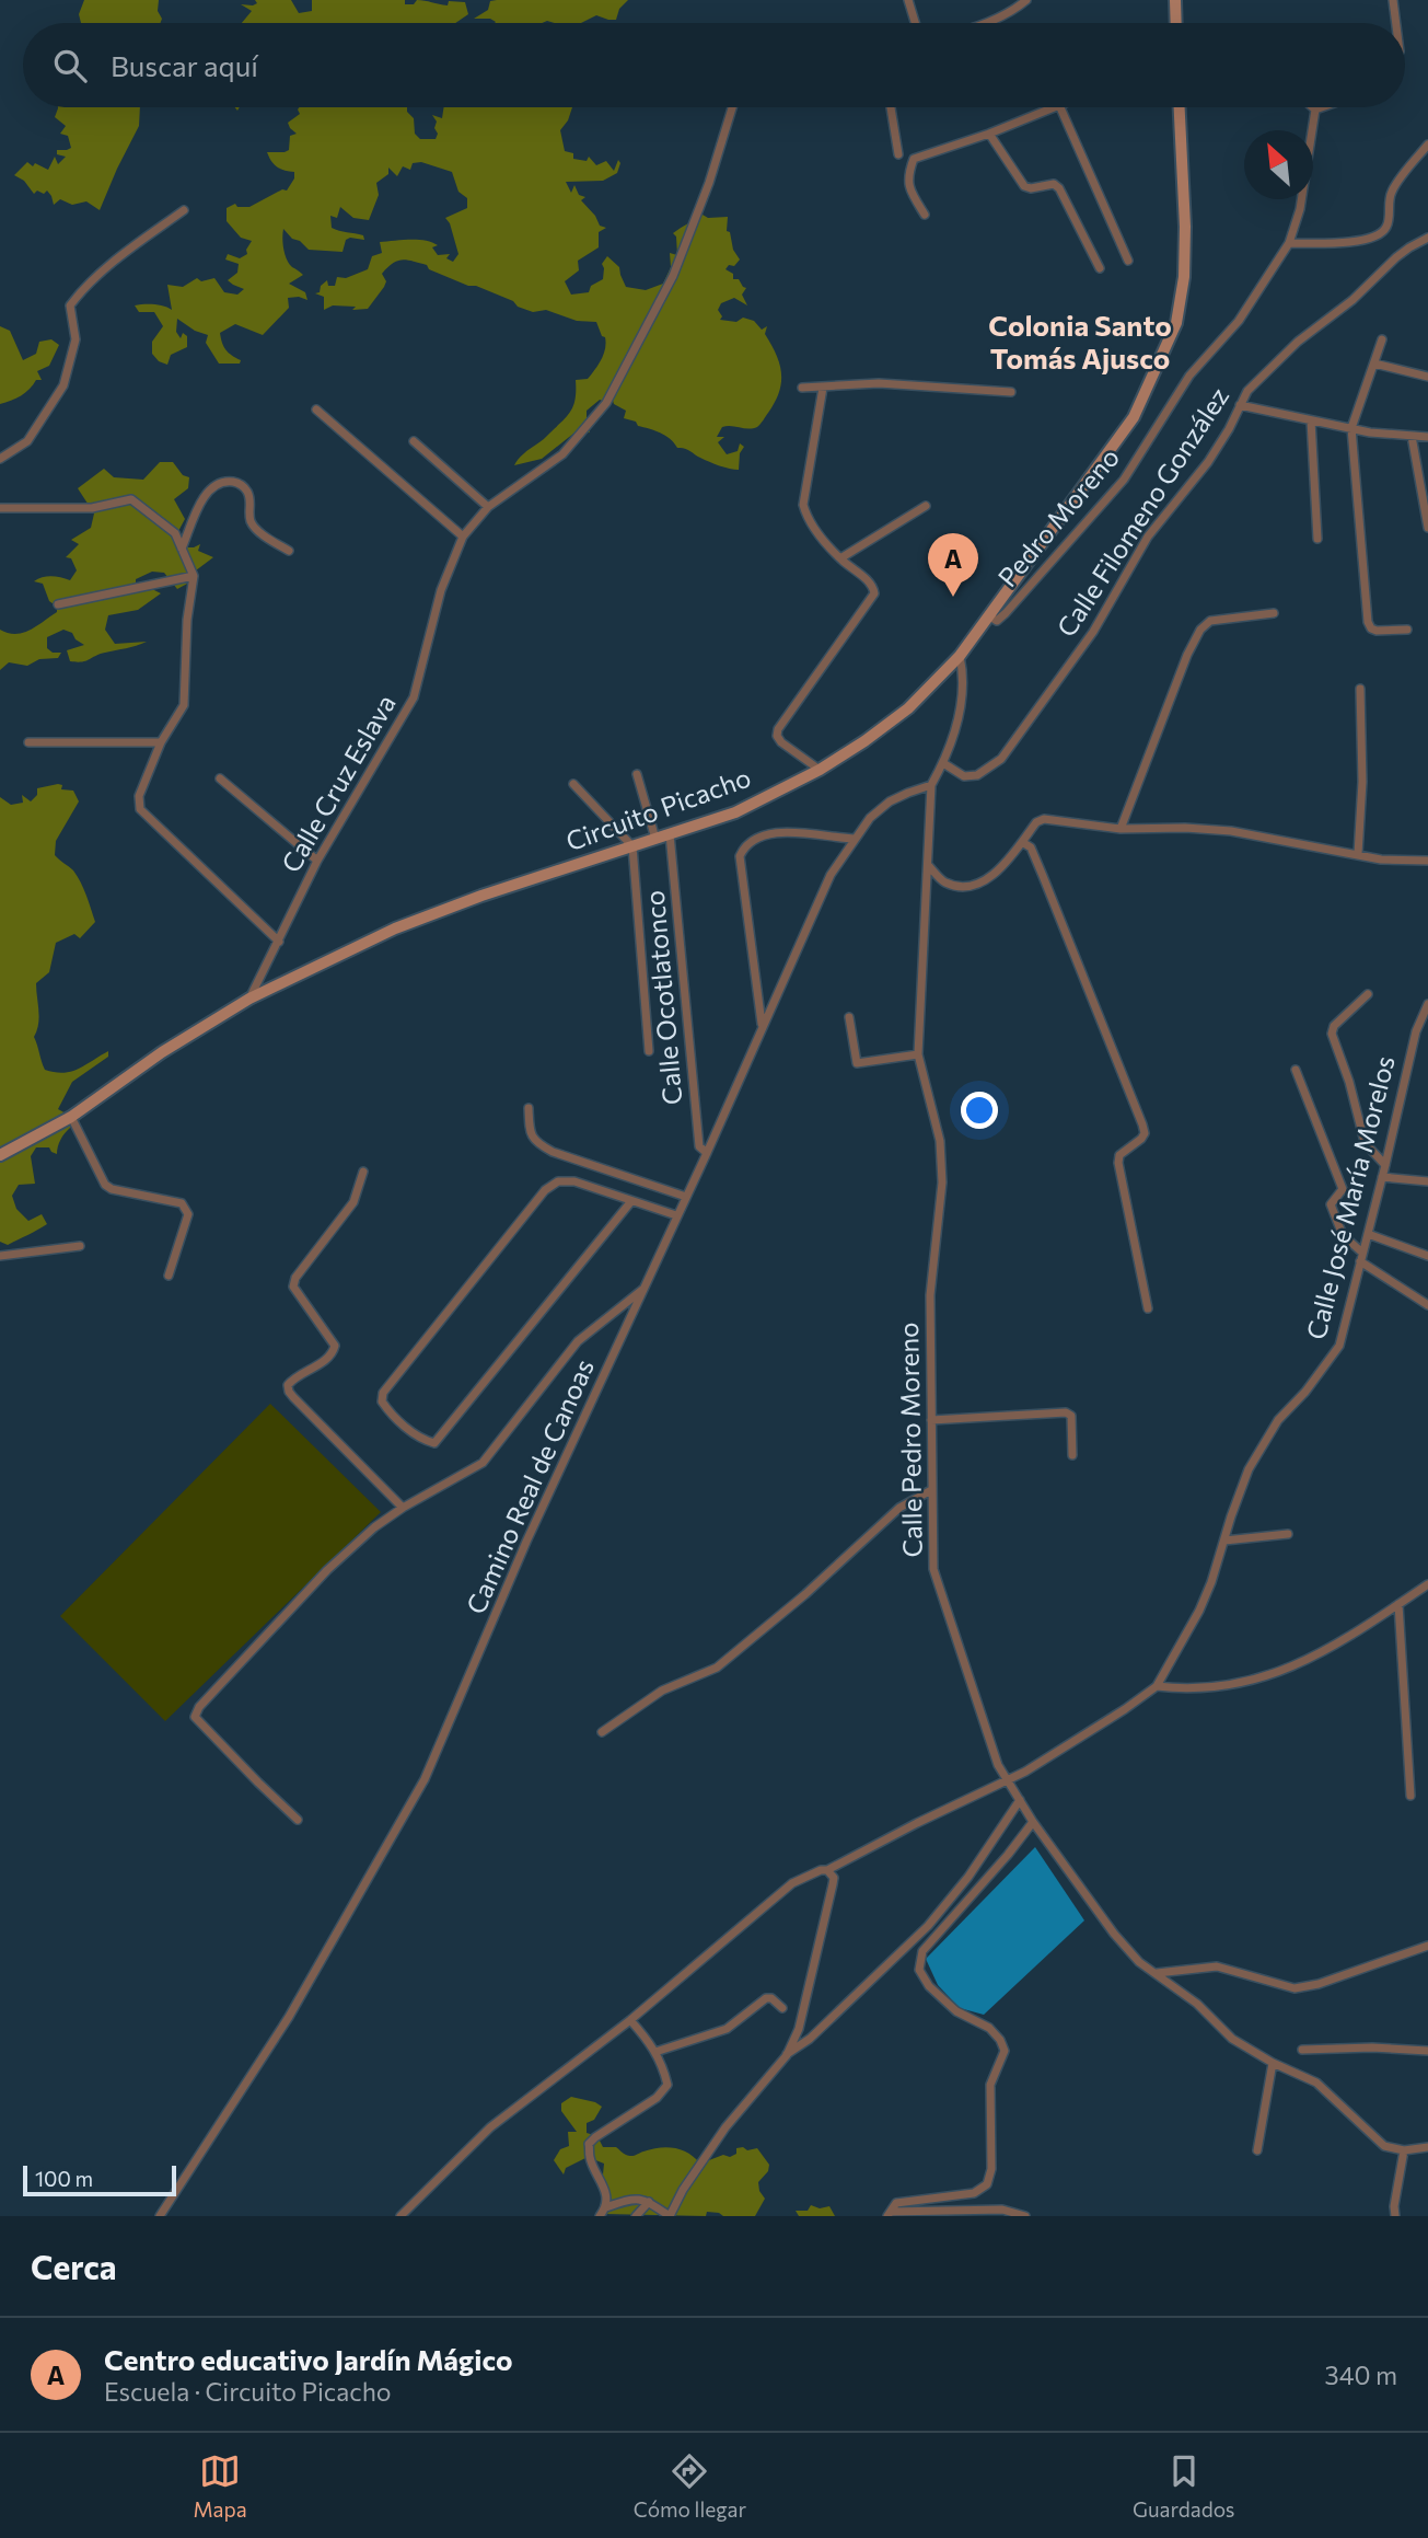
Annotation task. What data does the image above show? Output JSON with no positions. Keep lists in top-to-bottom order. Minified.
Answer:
{"streets":{"main road":["Circuito Picacho"],"street":["Calle Filomeno González","Pedro Moreno","Calle Cruz Eslava","Calle Ocotlatonco","Calle José María Morelos","Calle Pedro Moreno","Camino Real de Canoas"]},"crossings":[["Calle Filomeno González","Calle Pedro Moreno"],["Pedro Moreno","Circuito Picacho"],["Calle Cruz Eslava","Circuito Picacho"],["Circuito Picacho","Calle Ocotlatonco"],["Circuito Picacho","Calle Pedro Moreno"],["Calle Ocotlatonco","Camino Real de Canoas"],["Calle José María Morelos","Calle Pedro Moreno"],["Calle Pedro Moreno","Camino Real de Canoas"]],"districts":["Colonia Santo Tomás Ajusco"],"scale_bar":"100 m","north":"top left","page":{"search":"Buscar aquí","pins":"A","scale":"100 m","heading":"Cerca","list":[{"mark":"A","name":"Centro educativo Jardín Mágico","note":"Escuela · Circuito Picacho","value":"340 m"}],"nav":["Mapa","Cómo llegar","Guardados"]}}
